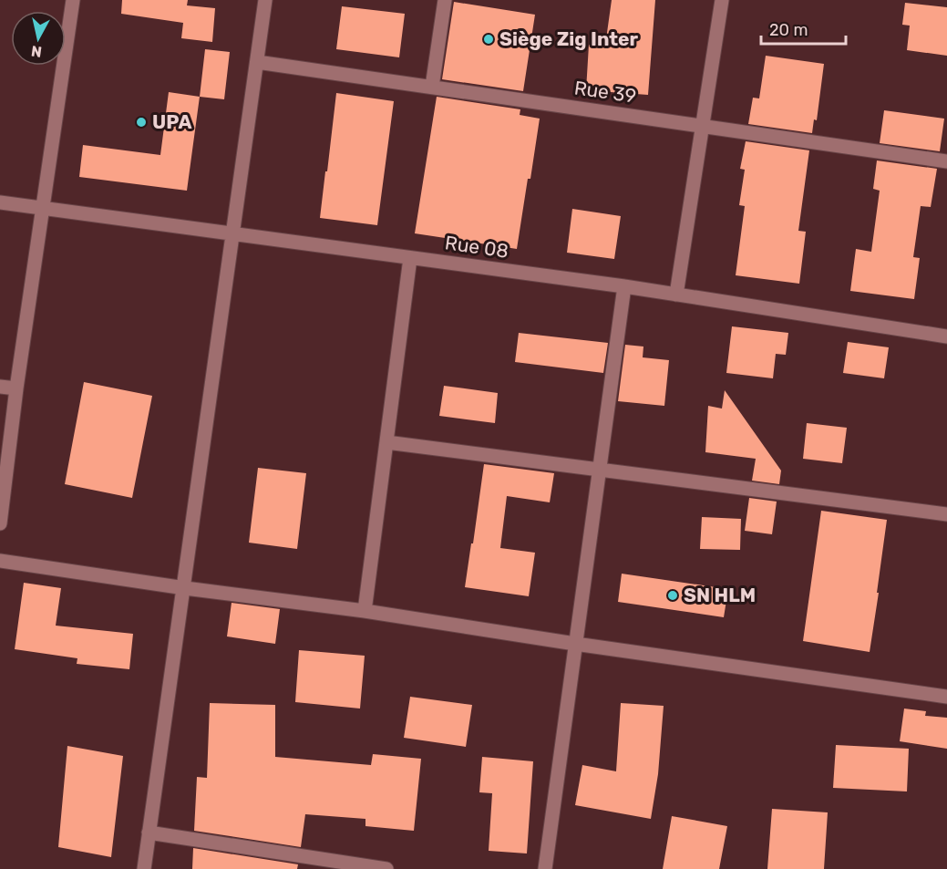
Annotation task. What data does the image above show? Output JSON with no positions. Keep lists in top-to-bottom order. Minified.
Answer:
{"streets":{"street":["Rue 39","Rue 08"]},"places":["Siège Zig Inter","UPA","SN HLM"],"scale_bar":"20 m","north":"bottom"}
